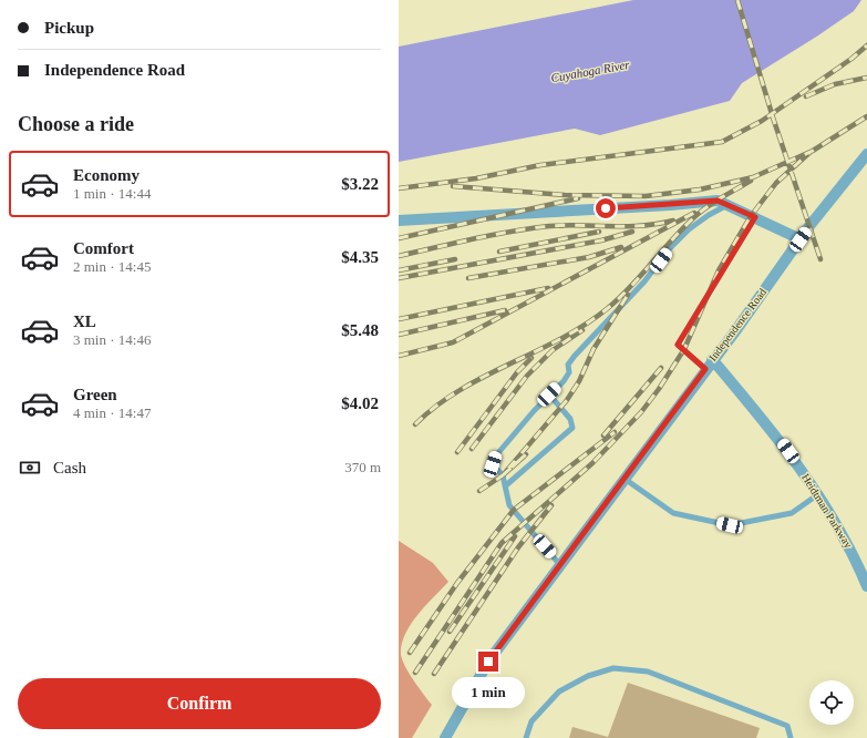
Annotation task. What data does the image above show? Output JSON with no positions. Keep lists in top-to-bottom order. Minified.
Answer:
{"streets":{"street":["Independence Road","Heidtman Parkway"]},"crossings":[["Independence Road","Heidtman Parkway"]],"water":["Cuyahoga River"],"page":{"banner":["Pickup","Independence Road"],"heading":"Choose a ride","list":[{"name":"Economy","note":"1 min · 14:44","value":"$3.22"},{"name":"Comfort","note":"2 min · 14:45","value":"$4.35"},{"name":"XL","note":"3 min · 14:46","value":"$5.48"},{"name":"Green","note":"4 min · 14:47","value":"$4.02"}],"pay":["Cash","370 m"],"buttons":"Confirm","bubble":"1 min"}}
